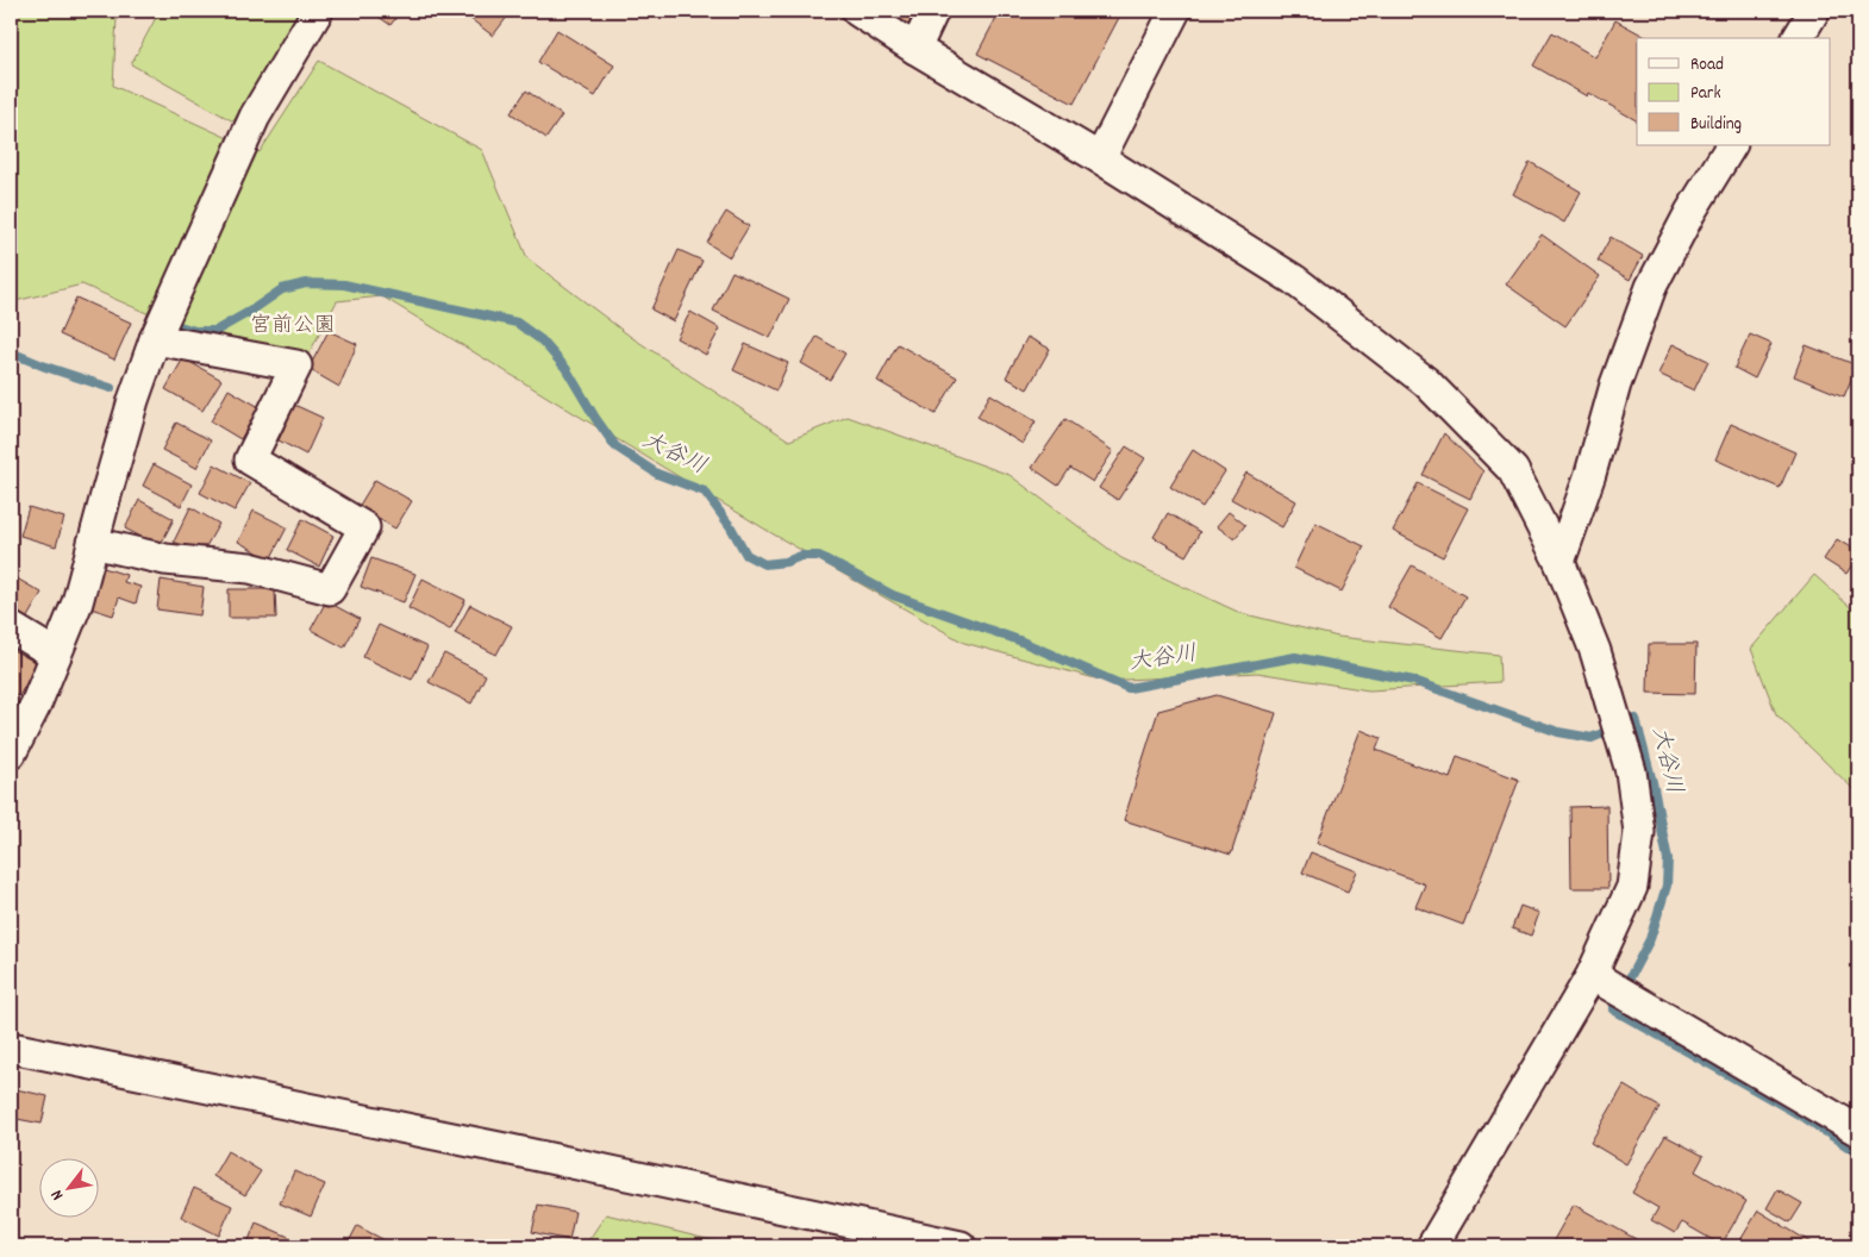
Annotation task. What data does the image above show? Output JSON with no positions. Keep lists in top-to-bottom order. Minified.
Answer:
{"water":["大谷川"],"parks":["宮前公園"],"legend":["Road","Park","Building"],"north":"bottom left"}
